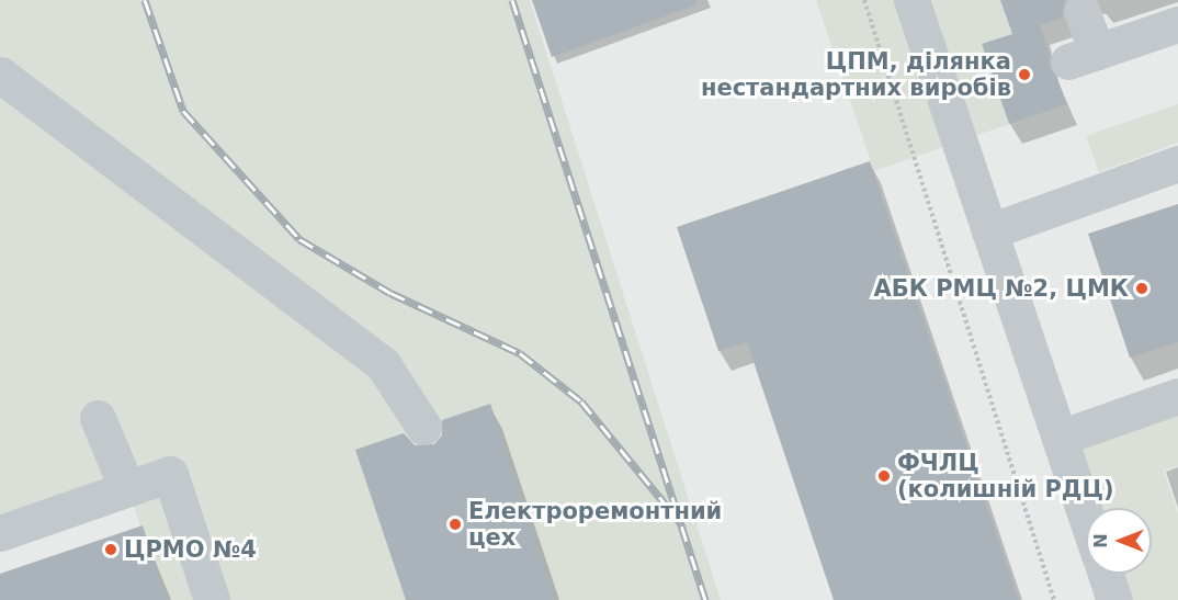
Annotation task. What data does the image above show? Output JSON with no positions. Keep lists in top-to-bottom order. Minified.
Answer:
{"places":["ЦПМ, ділянка нестандартних виробів","АБК РМЦ №2, ЦМК","ФЧЛЦ (колишній РДЦ)","Електроремонтний цех","ЦРМО №4"],"north":"left"}
